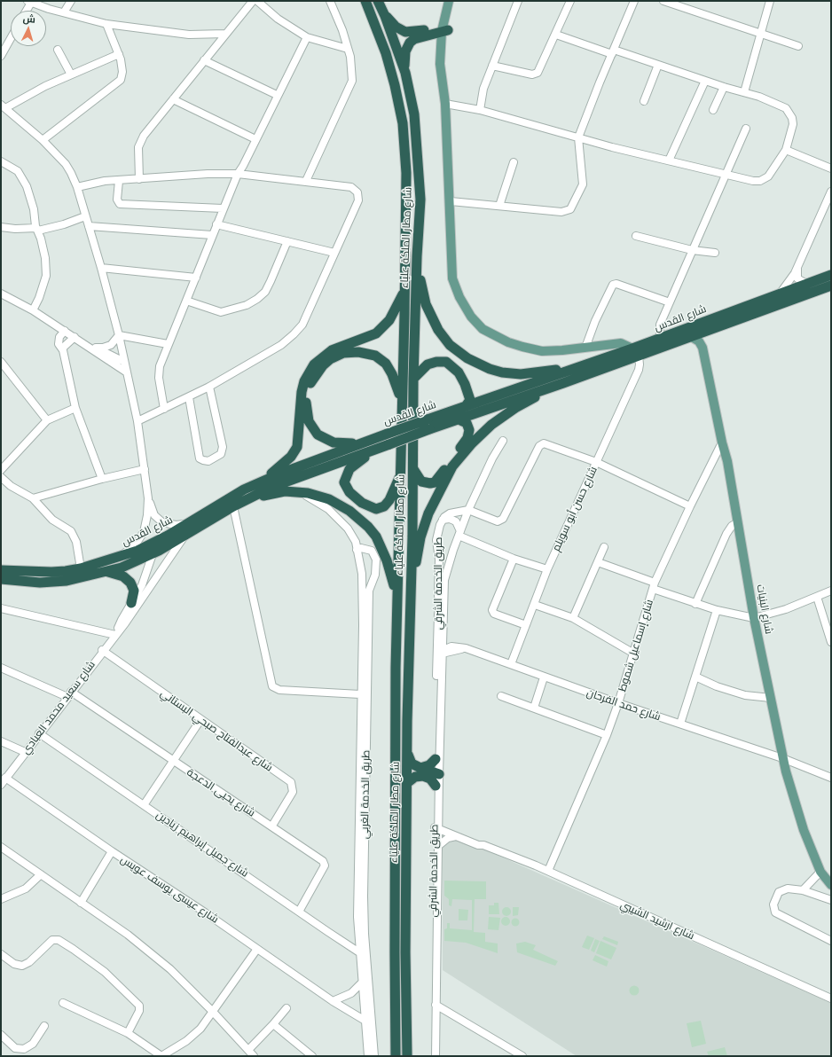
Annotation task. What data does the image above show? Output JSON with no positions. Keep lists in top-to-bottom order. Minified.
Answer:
{"streets":{"highway":["شارع مطار الملكة علياء","شارع القدس"],"main road":["شارع البنيات"],"street":["شارع حسن أبو سويلم","طريق الخدمة الشرقي","شارع إسماعيل شموط","شارع حمد الفرحان","شارع سعيد محمد العبادي","شارع عبدالفتاح صبحي البستاني","شارع يحيى الدعجة","طريق الخدمة الغربي","شارع جميل إبراهيم زيادين","شارع عيسى يوسف عويس","شارع ارشيد الشيبي"]},"crossings":[["شارع القدس","شارع حسن أبو سويلم"],["شارع القدس","شارع البنيات"],["شارع القدس","شارع سعيد محمد العبادي"],["شارع حسن أبو سويلم","شارع حمد الفرحان"],["طريق الخدمة الشرقي","شارع حمد الفرحان"],["طريق الخدمة الشرقي","شارع ارشيد الشيبي"],["شارع البنيات","شارع إسماعيل شموط"],["شارع البنيات","شارع حمد الفرحان"],["شارع إسماعيل شموط","شارع حمد الفرحان"],["شارع إسماعيل شموط","شارع ارشيد الشيبي"],["شارع سعيد محمد العبادي","شارع عبدالفتاح صبحي البستاني"],["شارع سعيد محمد العبادي","شارع يحيى الدعجة"],["شارع سعيد محمد العبادي","شارع جميل إبراهيم زيادين"],["شارع سعيد محمد العبادي","شارع عيسى يوسف عويس"],["شارع عبدالفتاح صبحي البستاني","شارع يحيى الدعجة"],["شارع يحيى الدعجة","شارع جميل إبراهيم زيادين"],["طريق الخدمة الغربي","شارع جميل إبراهيم زيادين"],["طريق الخدمة الغربي","شارع عيسى يوسف عويس"]],"north":"top"}
